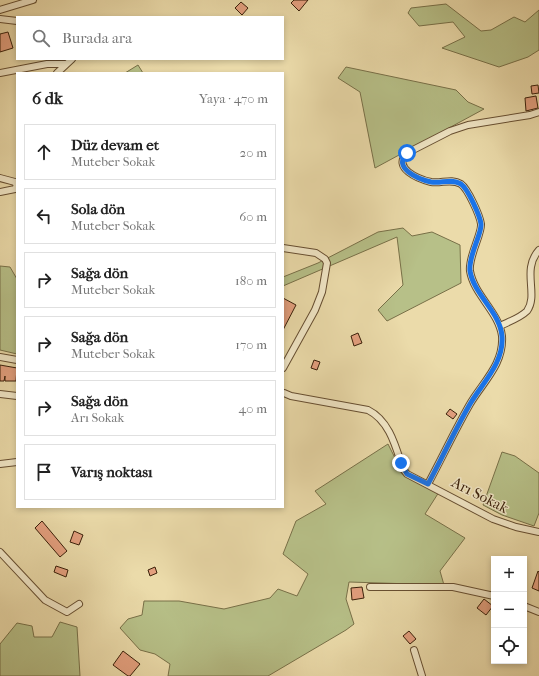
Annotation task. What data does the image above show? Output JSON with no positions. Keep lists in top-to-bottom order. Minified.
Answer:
{"streets":{"street":["Arı Sokak"]},"page":{"search":"Burada ara","heading":["6 dk","Yaya · 470 m"],"list":[["Düz devam et","Muteber Sokak","20 m"],["Sola dön","Muteber Sokak","60 m"],["Sağa dön","Muteber Sokak","180 m"],["Sağa dön","Muteber Sokak","170 m"],["Sağa dön","Arı Sokak","40 m"],"Varış noktası"],"map_buttons":["+","−"]}}
